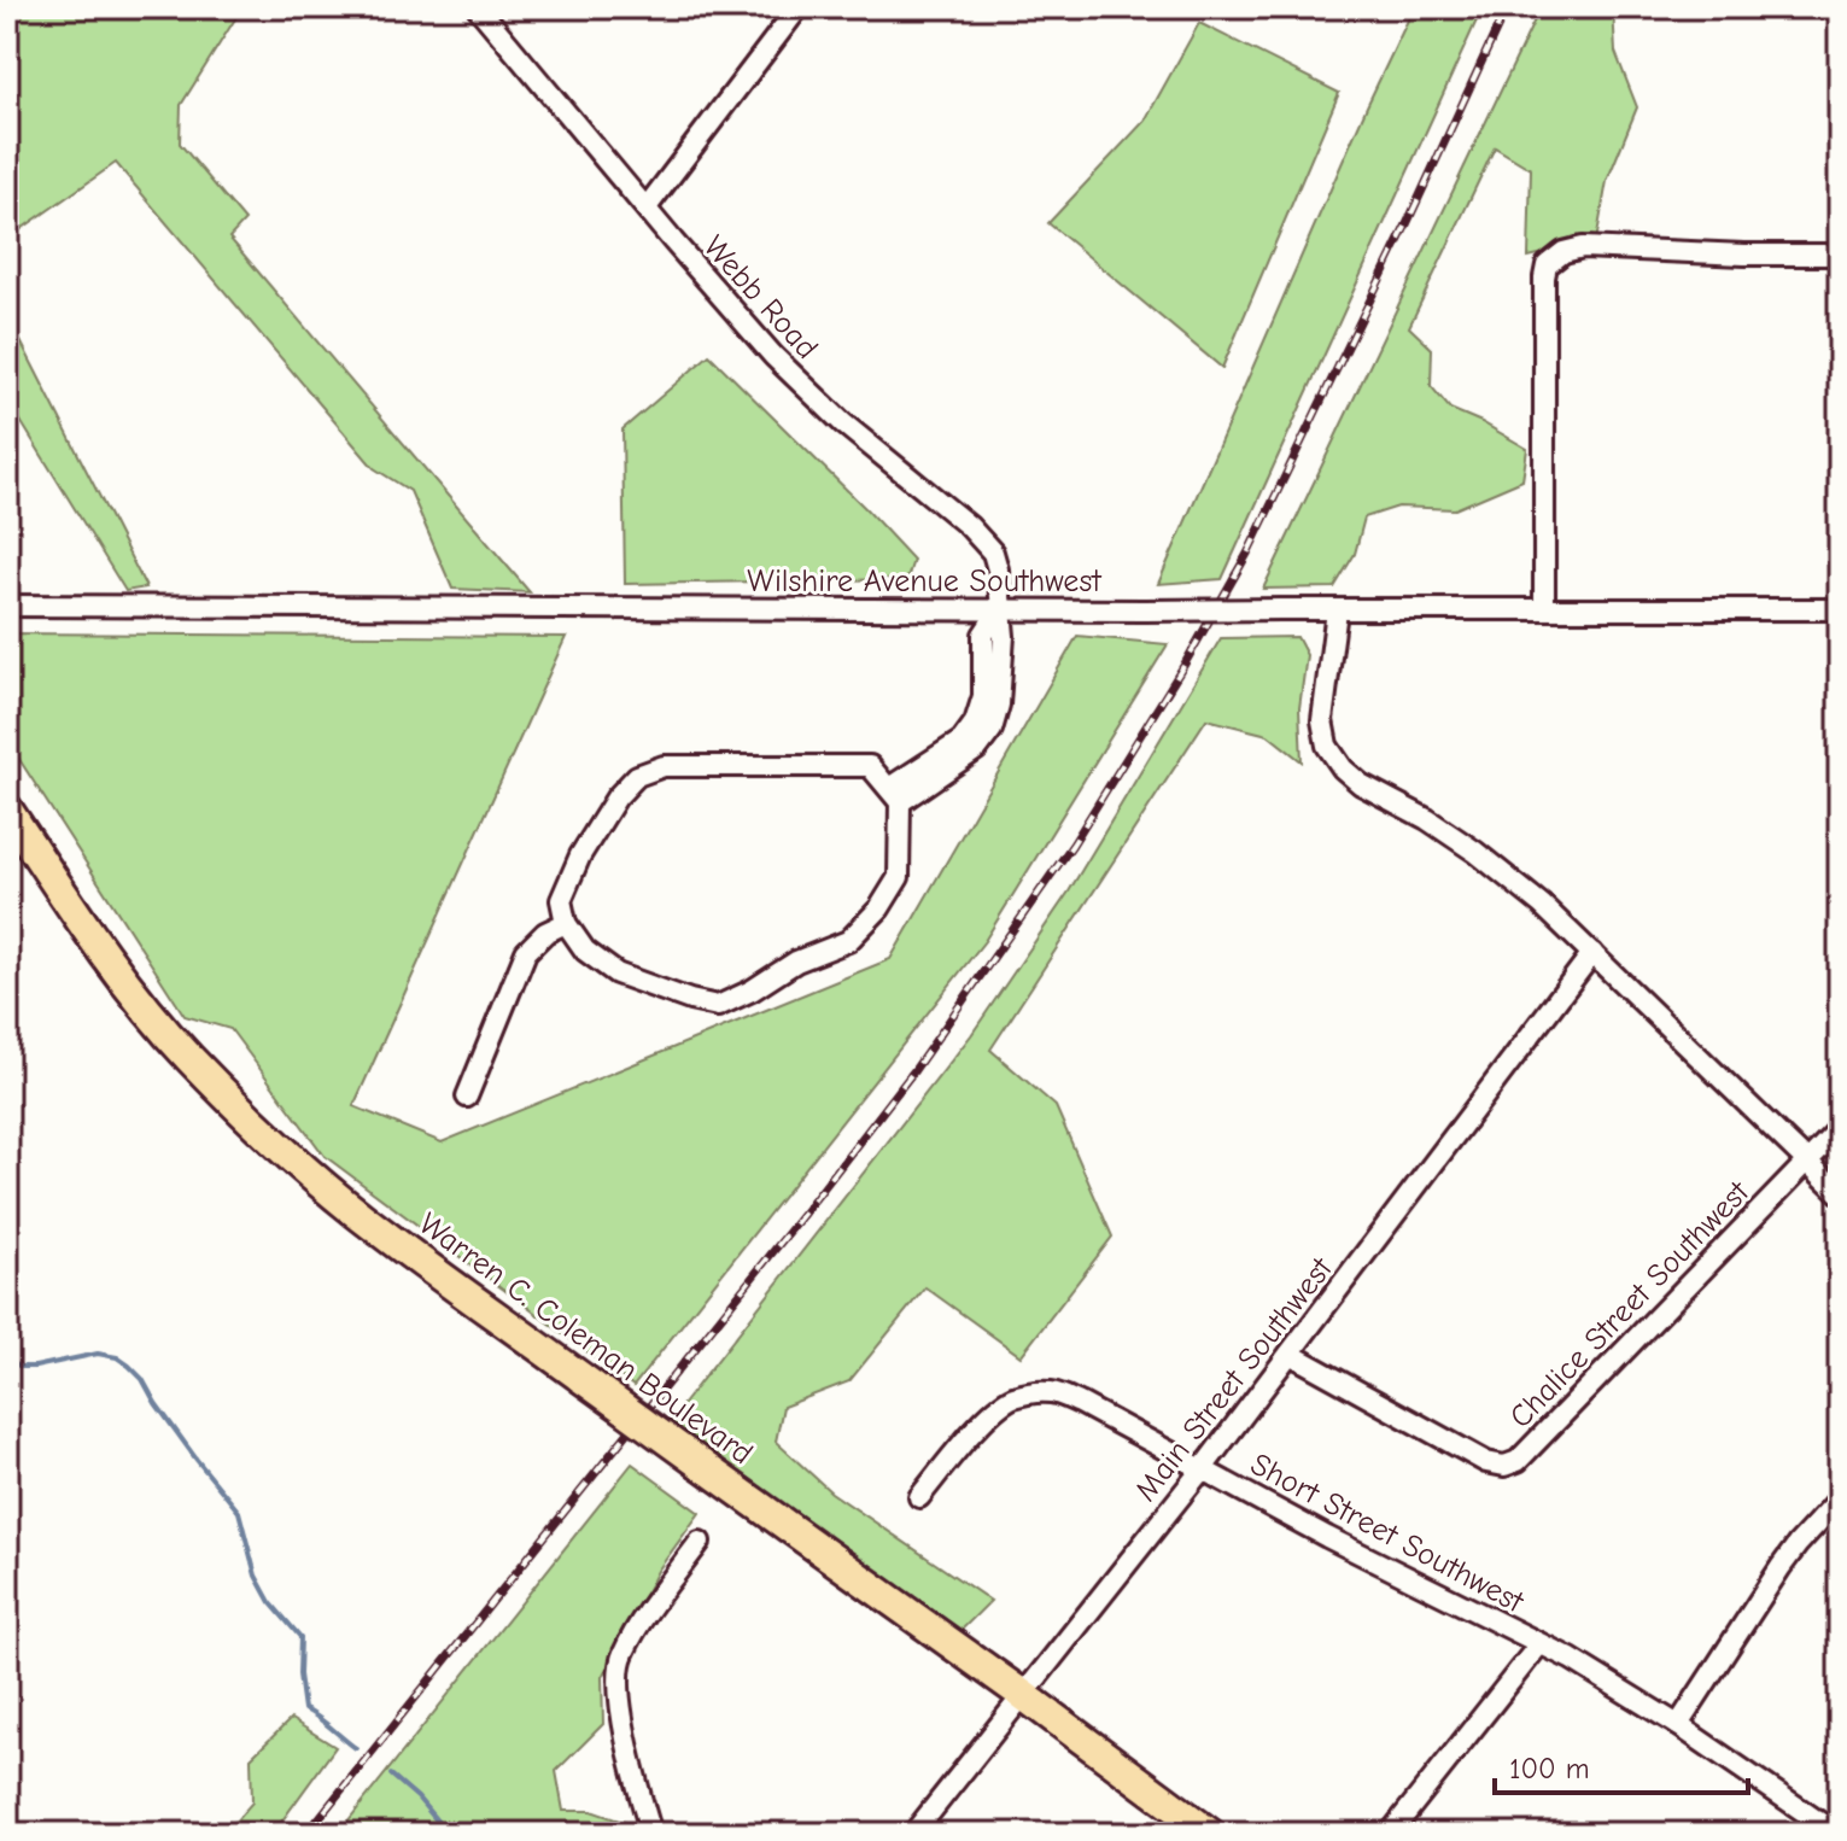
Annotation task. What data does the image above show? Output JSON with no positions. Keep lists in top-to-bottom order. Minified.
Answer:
{"streets":{"highway":["Warren C. Coleman Boulevard"],"street":["Webb Road","Wilshire Avenue Southwest","Chalice Street Southwest","Main Street Southwest","Short Street Southwest"]},"crossings":[["Webb Road","Wilshire Avenue Southwest"],["Chalice Street Southwest","Main Street Southwest"],["Warren C. Coleman Boulevard","Main Street Southwest"],["Main Street Southwest","Short Street Southwest"]],"scale_bar":"100 m"}
